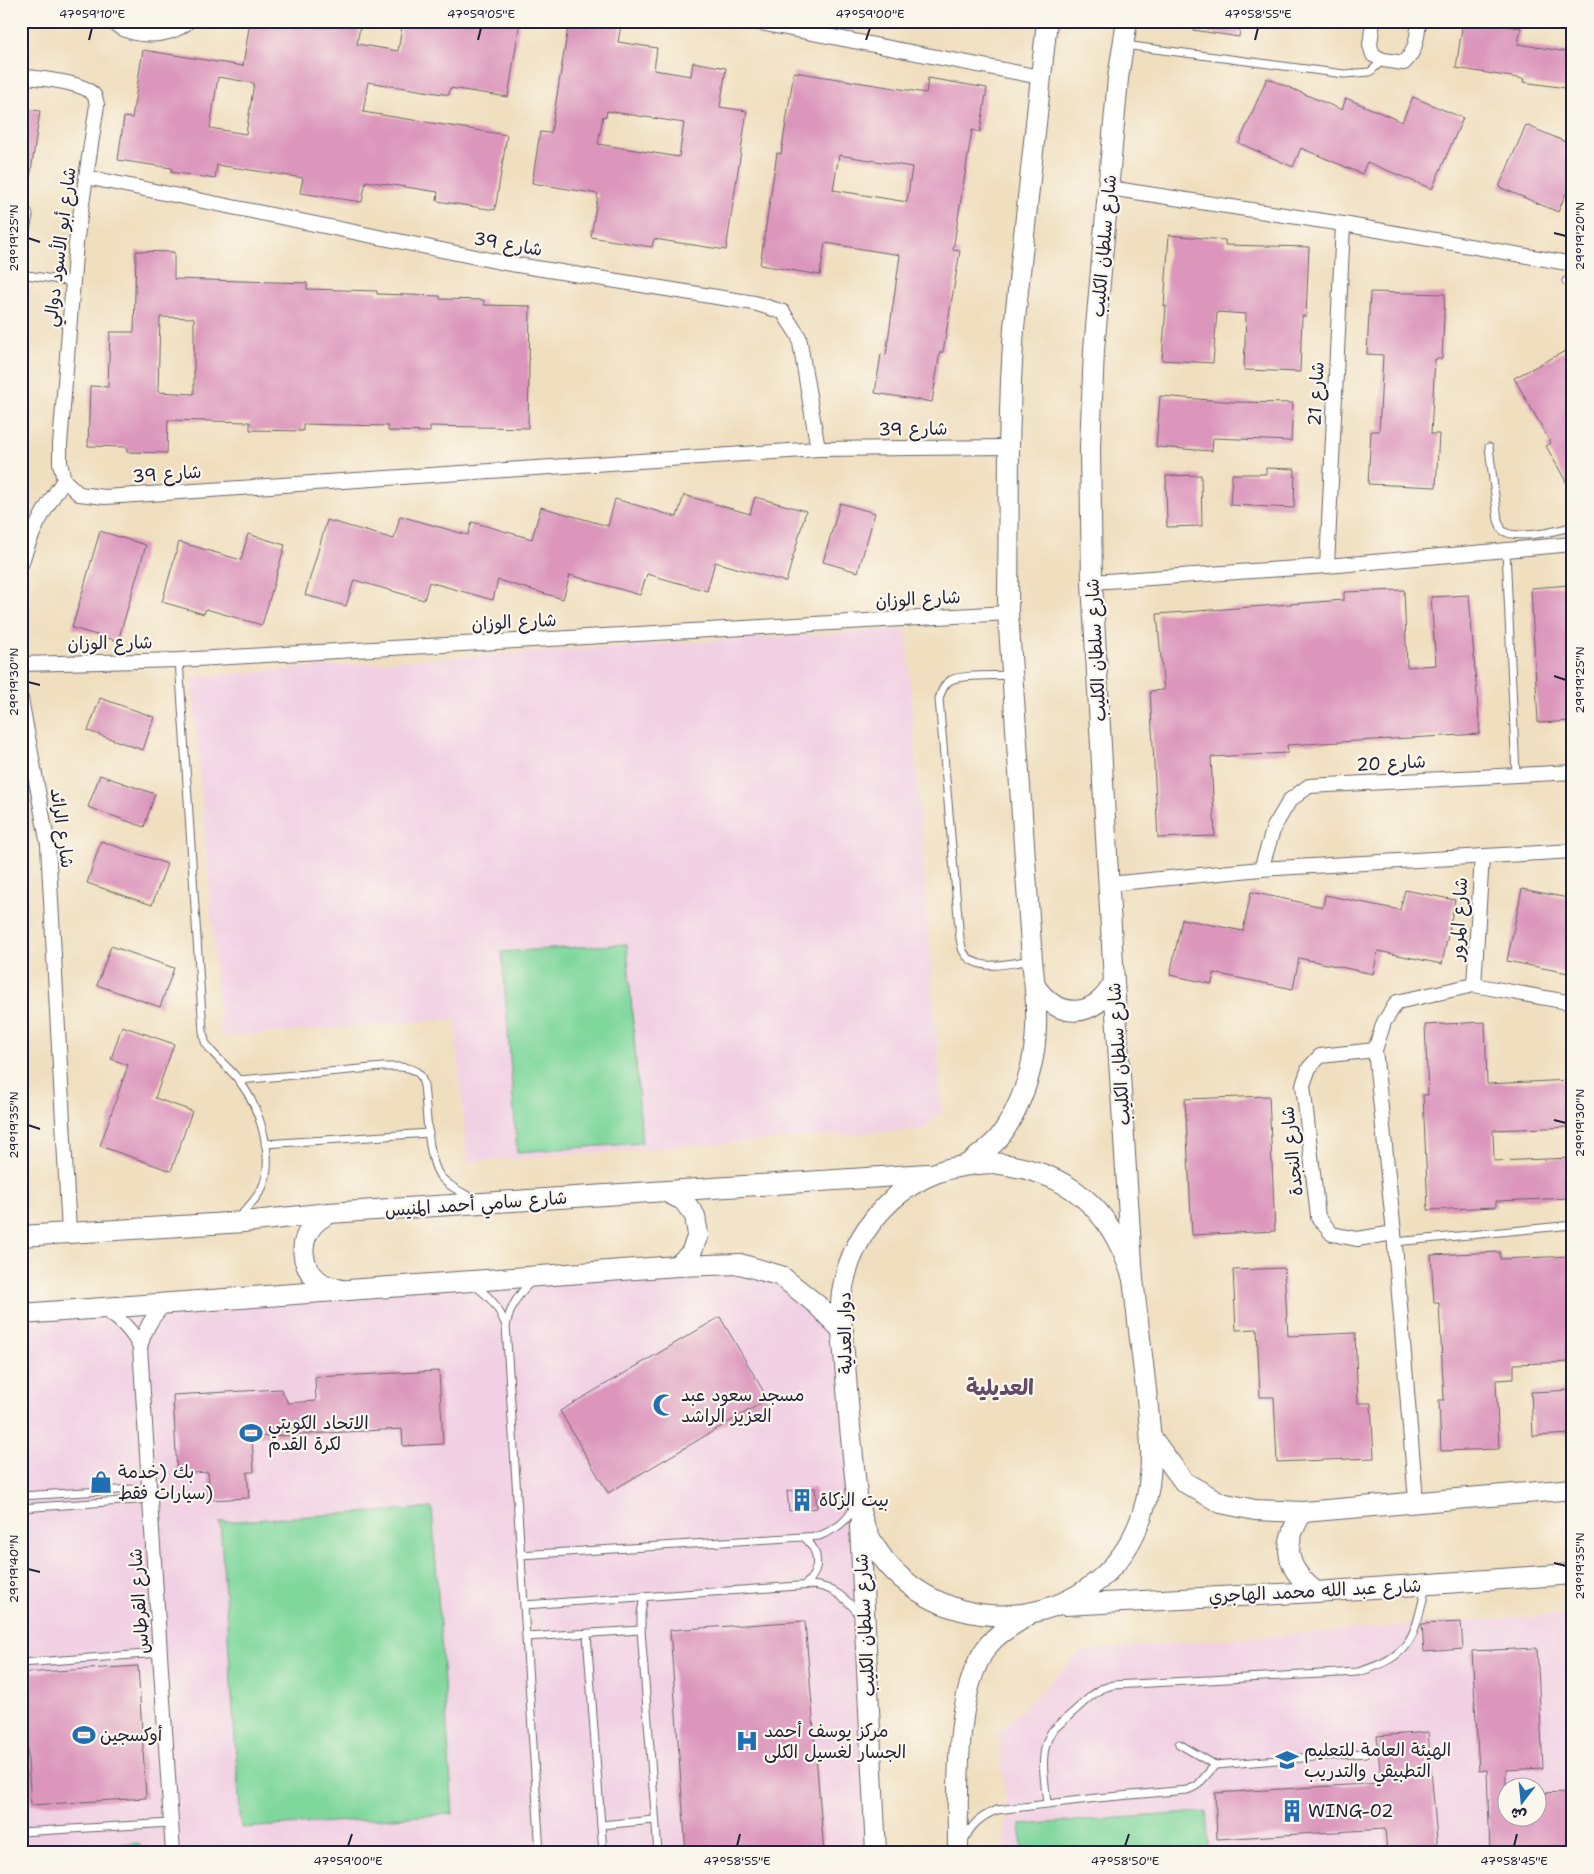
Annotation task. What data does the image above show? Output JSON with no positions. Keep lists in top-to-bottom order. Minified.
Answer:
{"streets":{"main road":["شارع سلطان الكليب","شارع سامي أحمد المنيس","دوار العدلية","شارع عبد الله محمد الهاجري"],"street":["شارع 39","شارع أبو الأسود دوالي","شارع 21","شارع الوزان","شارع 20","شارع الرائد","شارع المرور","شارع النجدة","شارع القرطاس"]},"crossings":[["شارع 39","شارع أبو الأسود دوالي"],["شارع سلطان الكليب","دوار العدلية"],["شارع الرائد","شارع سامي أحمد المنيس"],["شارع المرور","شارع النجدة"],["شارع سامي أحمد المنيس","دوار العدلية"],["دوار العدلية","شارع عبد الله محمد الهاجري"]],"districts":["العديلية"],"places":{"mosque":["مسجد سعود عبد العزيز الراشد"],"sports":["الاتحاد الكويتي لكرة القدم","أوكسجين"],"shop":["بك (خدمة سيارات فقط)"],"building":["بيت الزكاة","WING-02"],"hospital":["مركز يوسف أحمد الجسار لغسيل الكلى"],"school or university":["الهيئة العامة للتعليم التطبيقي والتدريب"]},"north":"bottom","coordinates":["47°59'10\"E","47°59'05\"E","47°59'00\"E","47°58'55\"E","29°19'20\"N","29°19'25\"N","29°19'30\"N","29°19'35\"N","29°19'40\"N","47°58'50\"E","47°58'45\"E"]}
